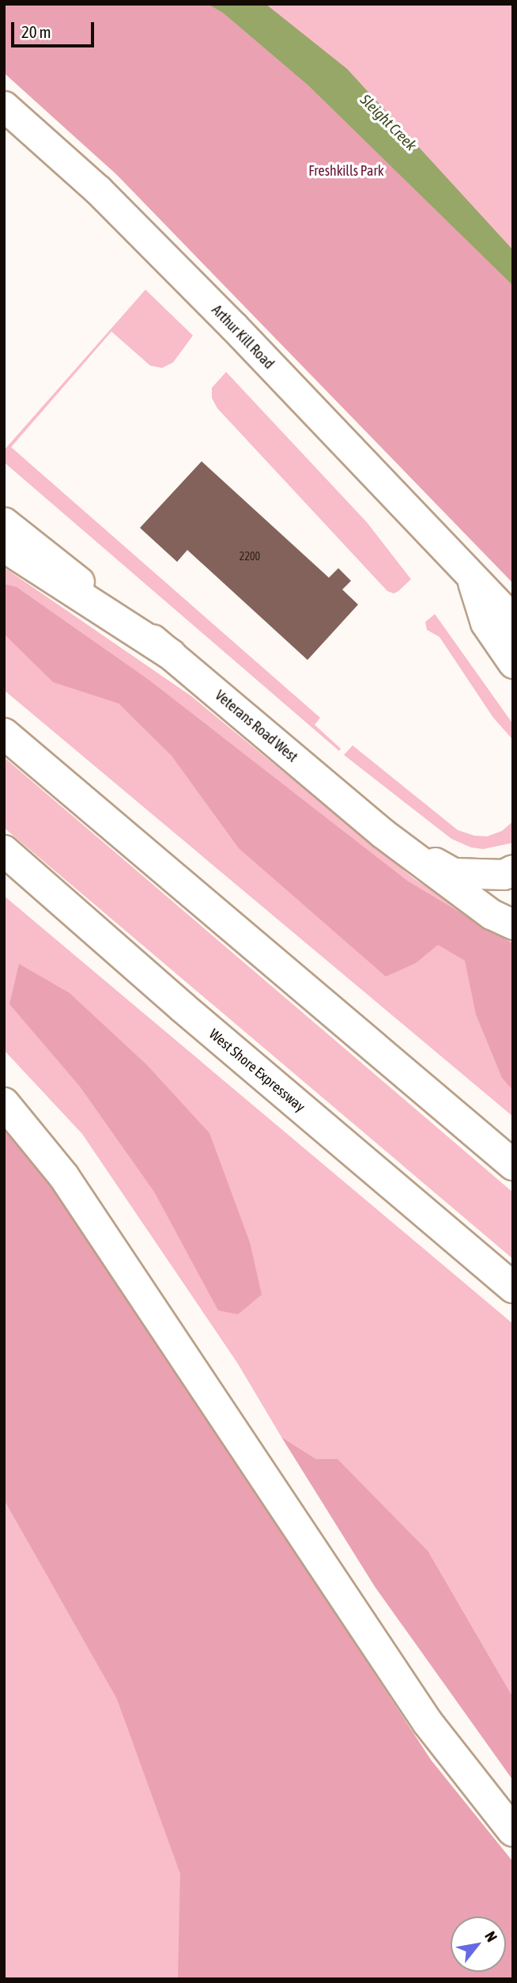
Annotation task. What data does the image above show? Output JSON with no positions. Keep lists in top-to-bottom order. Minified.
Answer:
{"streets":{"highway":["West Shore Expressway"],"street":["Arthur Kill Road","Veterans Road West"]},"water":["Sleight Creek"],"parks":["Freshkills Park"],"house_numbers":["2200"],"scale_bar":"20 m","north":"top right"}
